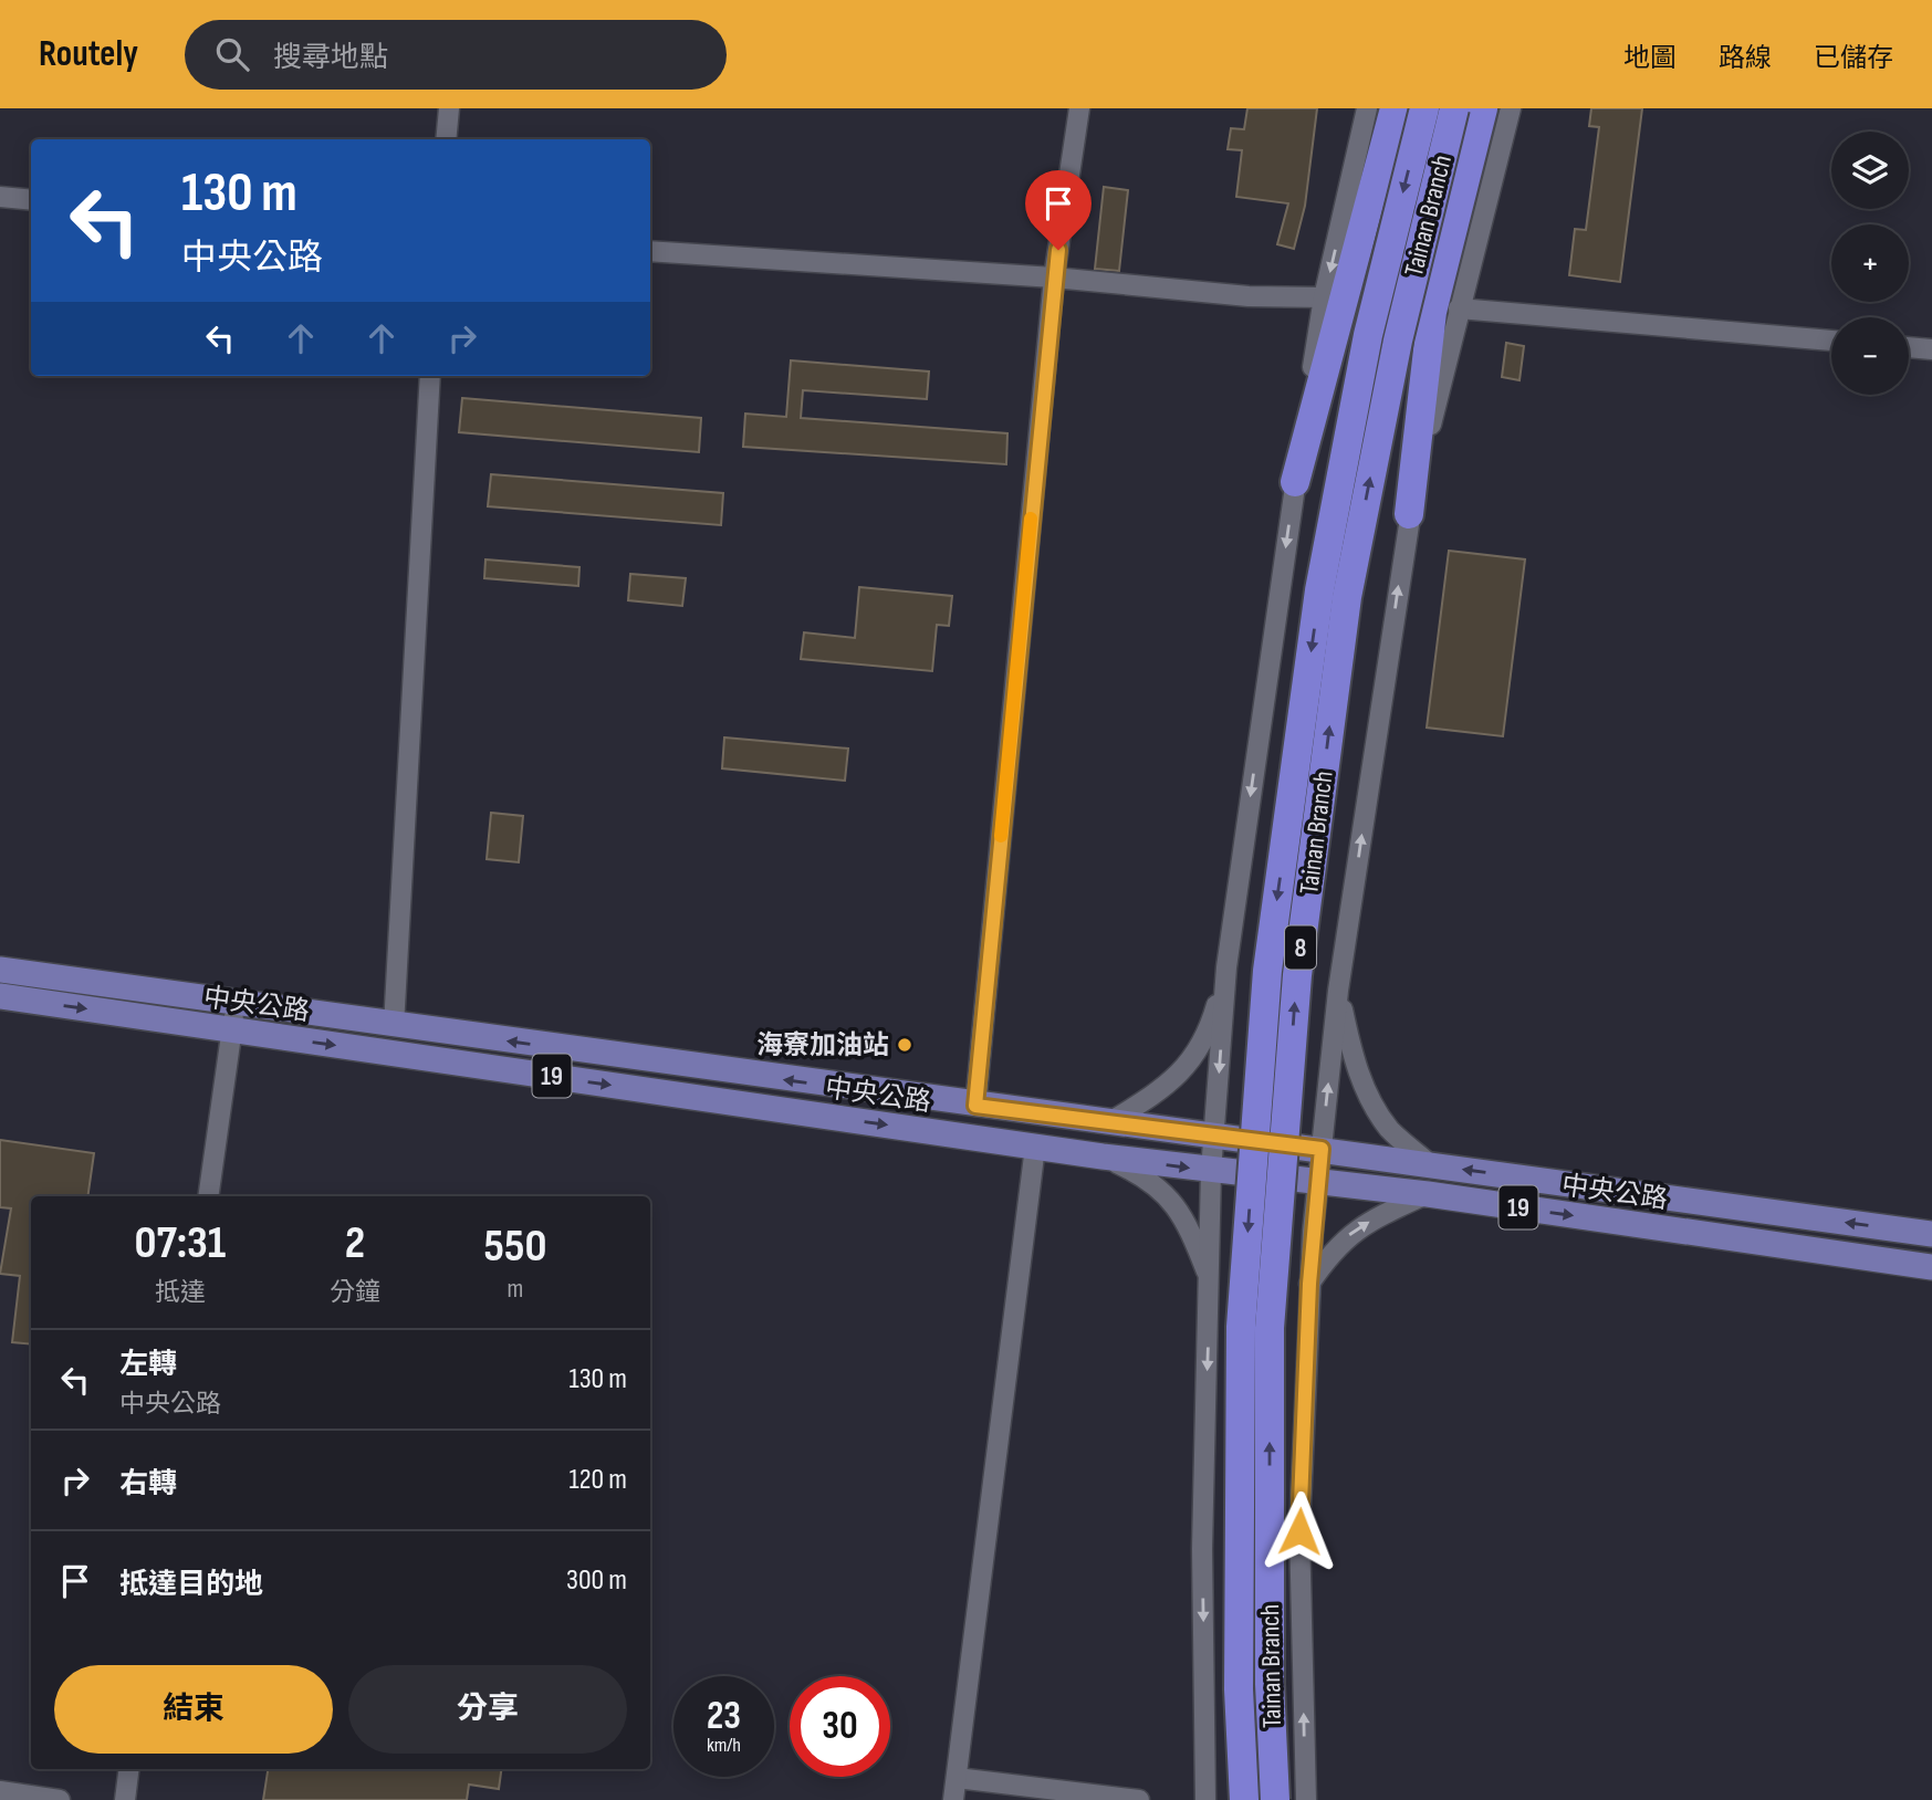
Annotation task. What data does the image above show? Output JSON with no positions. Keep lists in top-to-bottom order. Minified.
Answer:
{"streets":{"highway":["Tainan Branch","8"],"main road":["中央公路","19"]},"places":["海寮加油站"],"page":{"header":"Routely","search":"搜尋地點","nav":["地圖","路線","已儲存"],"map_buttons":["+","−"],"turn":["130 m","中央公路"],"eta":["07:31","抵達","2","分鐘","550","m"],"list":[{"name":"左轉","note":"中央公路","value":"130 m"},{"name":"右轉","value":"120 m"},{"name":"抵達目的地","value":"300 m"}],"buttons":["結束","分享"],"speed":"23 km/h","limit":"30"}}
